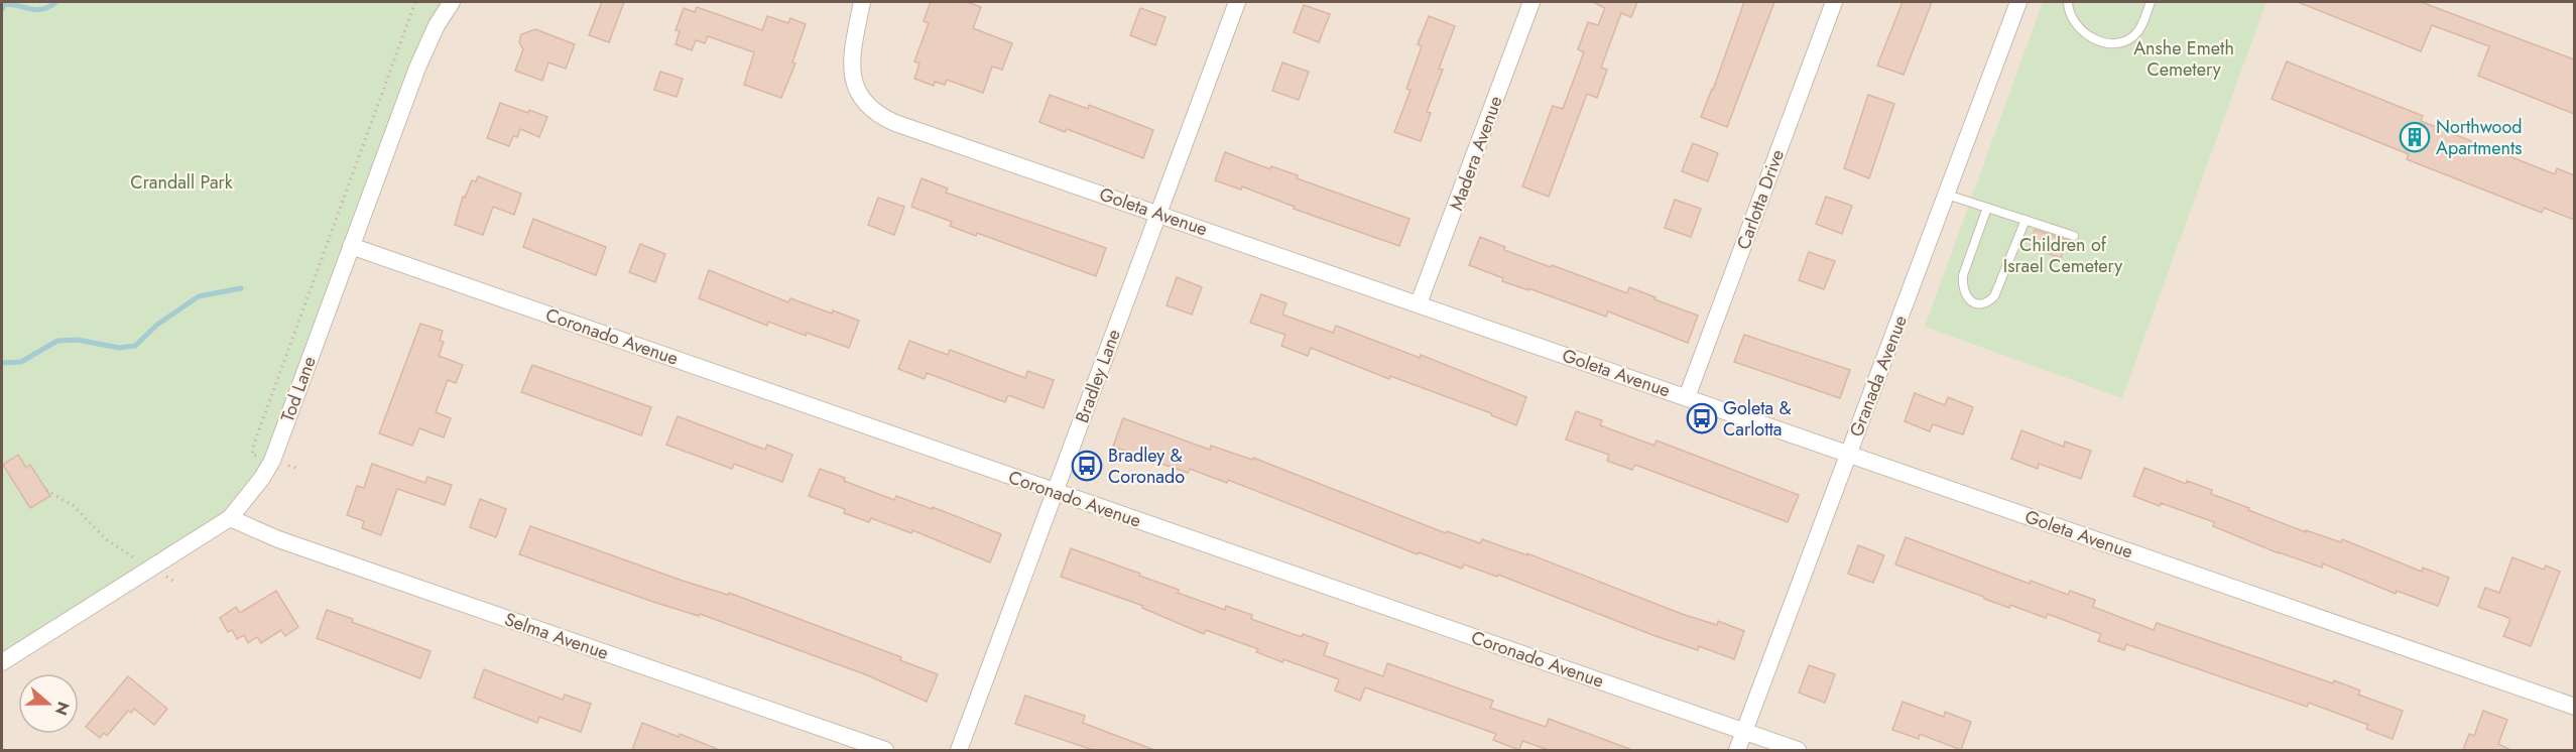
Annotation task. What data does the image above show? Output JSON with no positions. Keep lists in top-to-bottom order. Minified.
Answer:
{"streets":{"street":["Madera Avenue","Carlotta Drive","Goleta Avenue","Coronado Avenue","Bradley Lane","Granada Avenue","Tod Lane","Selma Avenue"]},"crossings":[["Madera Avenue","Goleta Avenue"],["Carlotta Drive","Goleta Avenue"],["Goleta Avenue","Bradley Lane"],["Goleta Avenue","Granada Avenue"],["Coronado Avenue","Bradley Lane"],["Coronado Avenue","Granada Avenue"],["Coronado Avenue","Tod Lane"],["Tod Lane","Selma Avenue"]],"parks":["Anshe Emeth Cemetery","Crandall Park","Children of Israel Cemetery"],"places":{"building":["Northwood Apartments"],"bus stop":["Goleta & Carlotta","Bradley & Coronado"]},"north":"right"}
